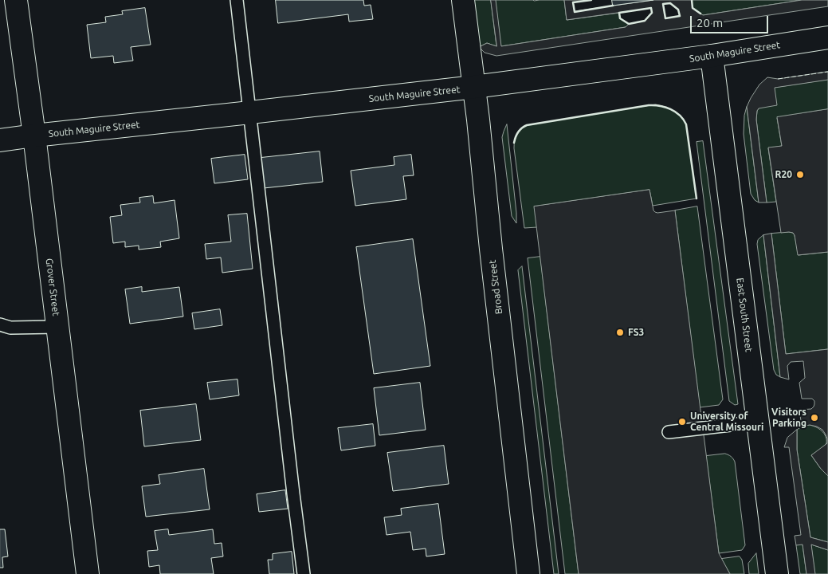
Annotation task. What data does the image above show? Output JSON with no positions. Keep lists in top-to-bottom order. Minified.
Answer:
{"streets":{"street":["South Maguire Street","Grover Street","Broad Street","East South Street"]},"crossings":[["South Maguire Street","Grover Street"],["South Maguire Street","Broad Street"],["South Maguire Street","East South Street"]],"places":["R20","FS3","Visitors Parking","University of Central Missouri"],"scale_bar":"20 m"}
